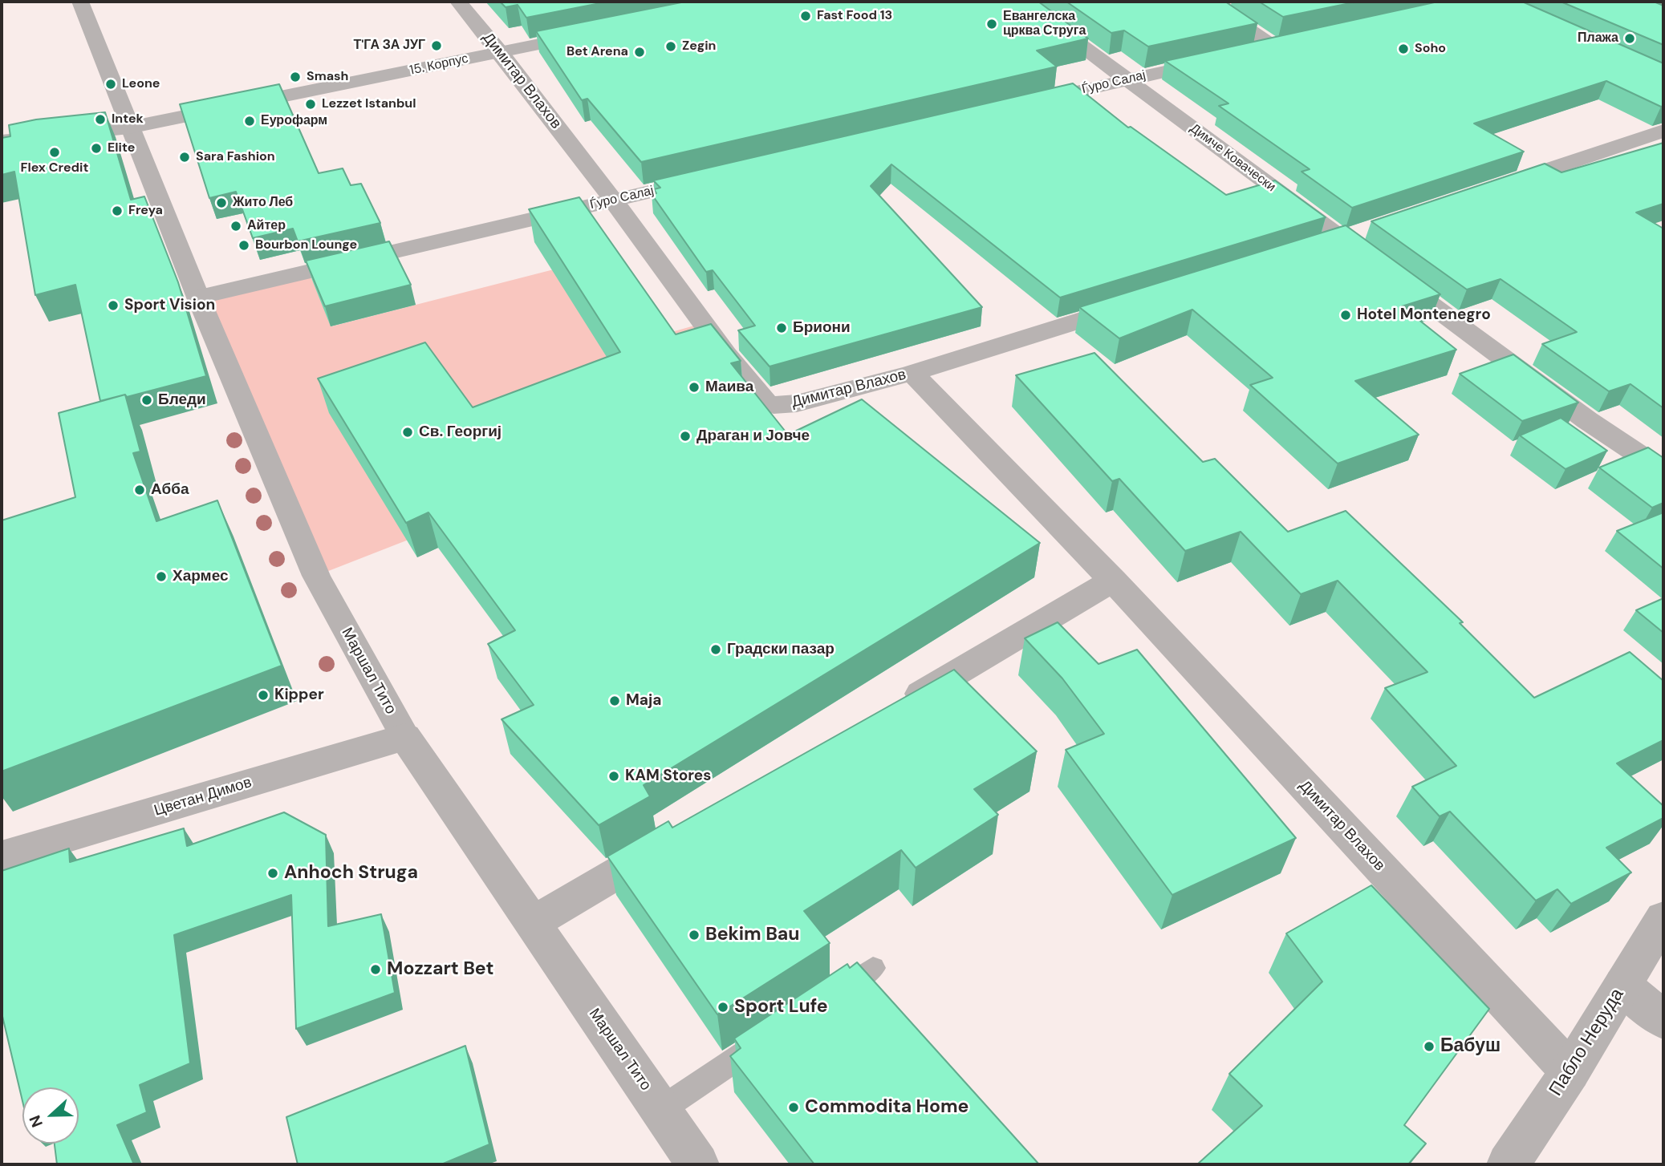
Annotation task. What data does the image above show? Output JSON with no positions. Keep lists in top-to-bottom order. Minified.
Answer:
{"streets":{"street":["15. Корпус","Димитар Влахов","Ѓуро Салај","Димче Ковачески","Маршал Тито","Цветан Димов","Пабло Неруда"]},"crossings":[["15. Корпус","Димитар Влахов"],["15. Корпус","Маршал Тито"],["Димитар Влахов","Ѓуро Салај"],["Димитар Влахов","Пабло Неруда"],["Ѓуро Салај","Димче Ковачески"],["Ѓуро Салај","Маршал Тито"],["Маршал Тито","Цветан Димов"]],"places":["Fast Food 13","Евангелска црква Струга","Плажа","Т'ГА ЗА ЈУГ","Zegin","Soho","Bet Arena","Smash","Leone","Lezzet Istanbul","Intek","Еурофарм","Elite","Flex Credit","Sara Fashion","Жито Леб","Freya","Айтер","Bourbon Lounge","Sport Vision","Hotel Montenegro","Бриони","Маива","Бледи","Св. Георгиј","Драган и Јовче","Абба","Хармес","Градски пазар","Kipper","Maja","KAM Stores","Anhoch Struga","Bekim Bau","Mozzart Bet","Sport Lufe","Бабуш","Commodita Home"],"north":"left"}
